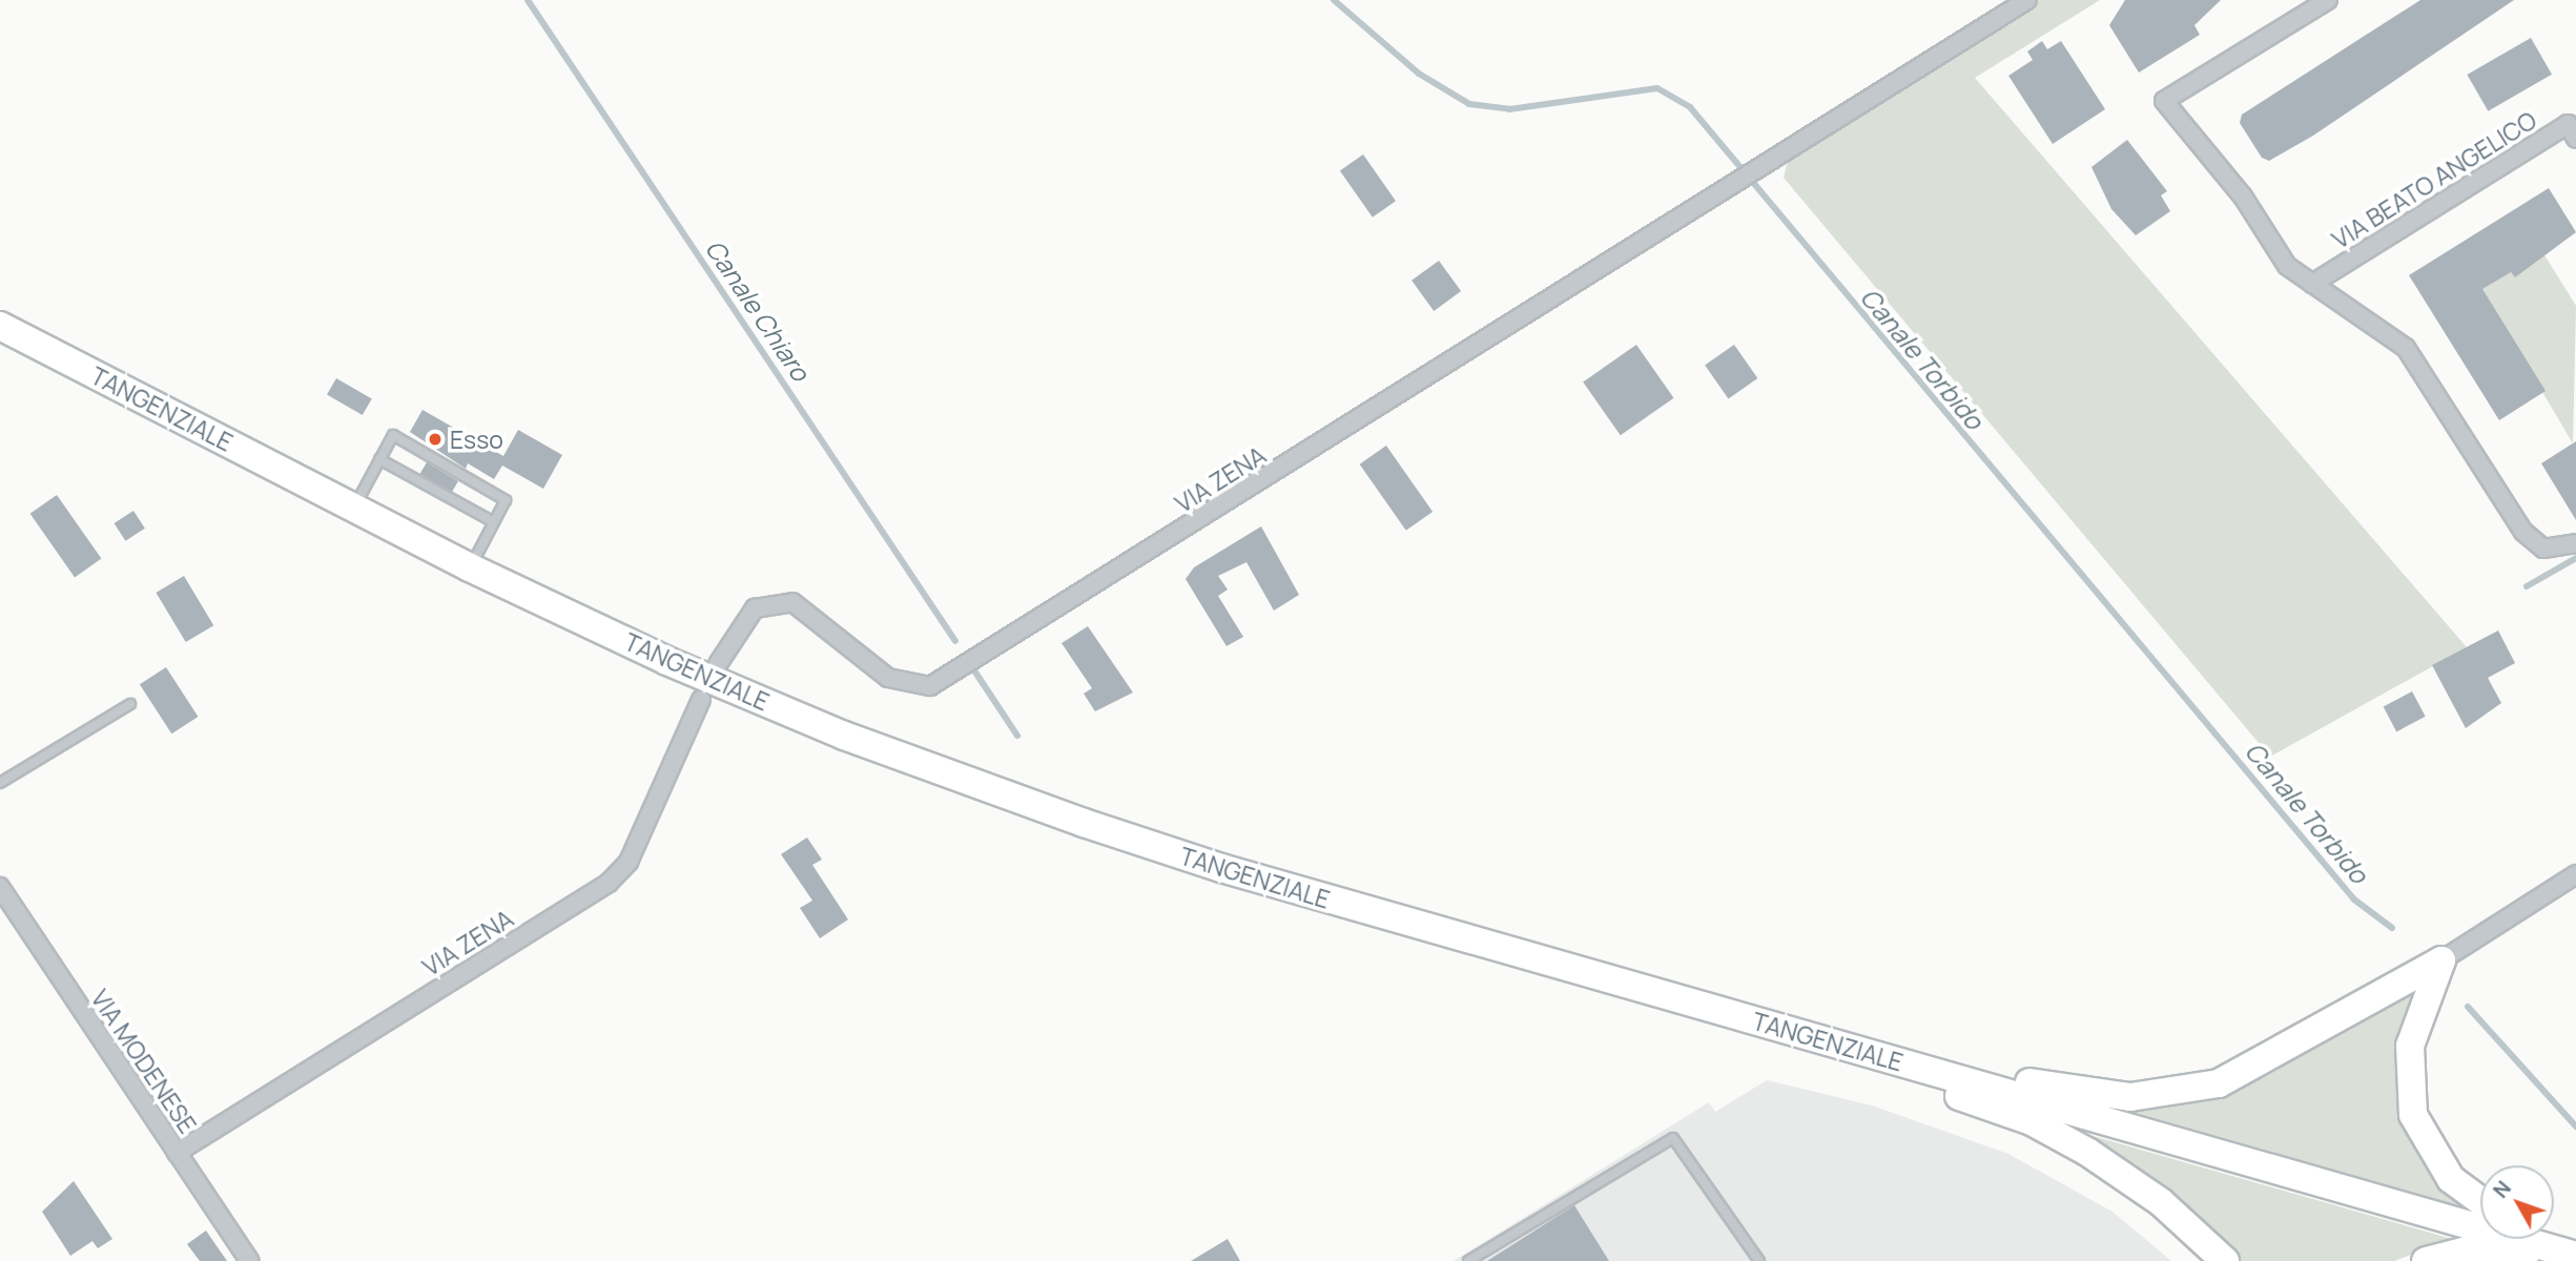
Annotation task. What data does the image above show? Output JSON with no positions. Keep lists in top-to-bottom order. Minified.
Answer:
{"streets":{"main road":["TANGENZIALE"],"street":["VIA BEATO ANGELICO","VIA ZENA","VIA MODENESE"]},"crossings":[["VIA ZENA","VIA MODENESE"]],"water":["Canale Chiaro","Canale Torbido"],"places":["Esso"],"north":"top left"}
